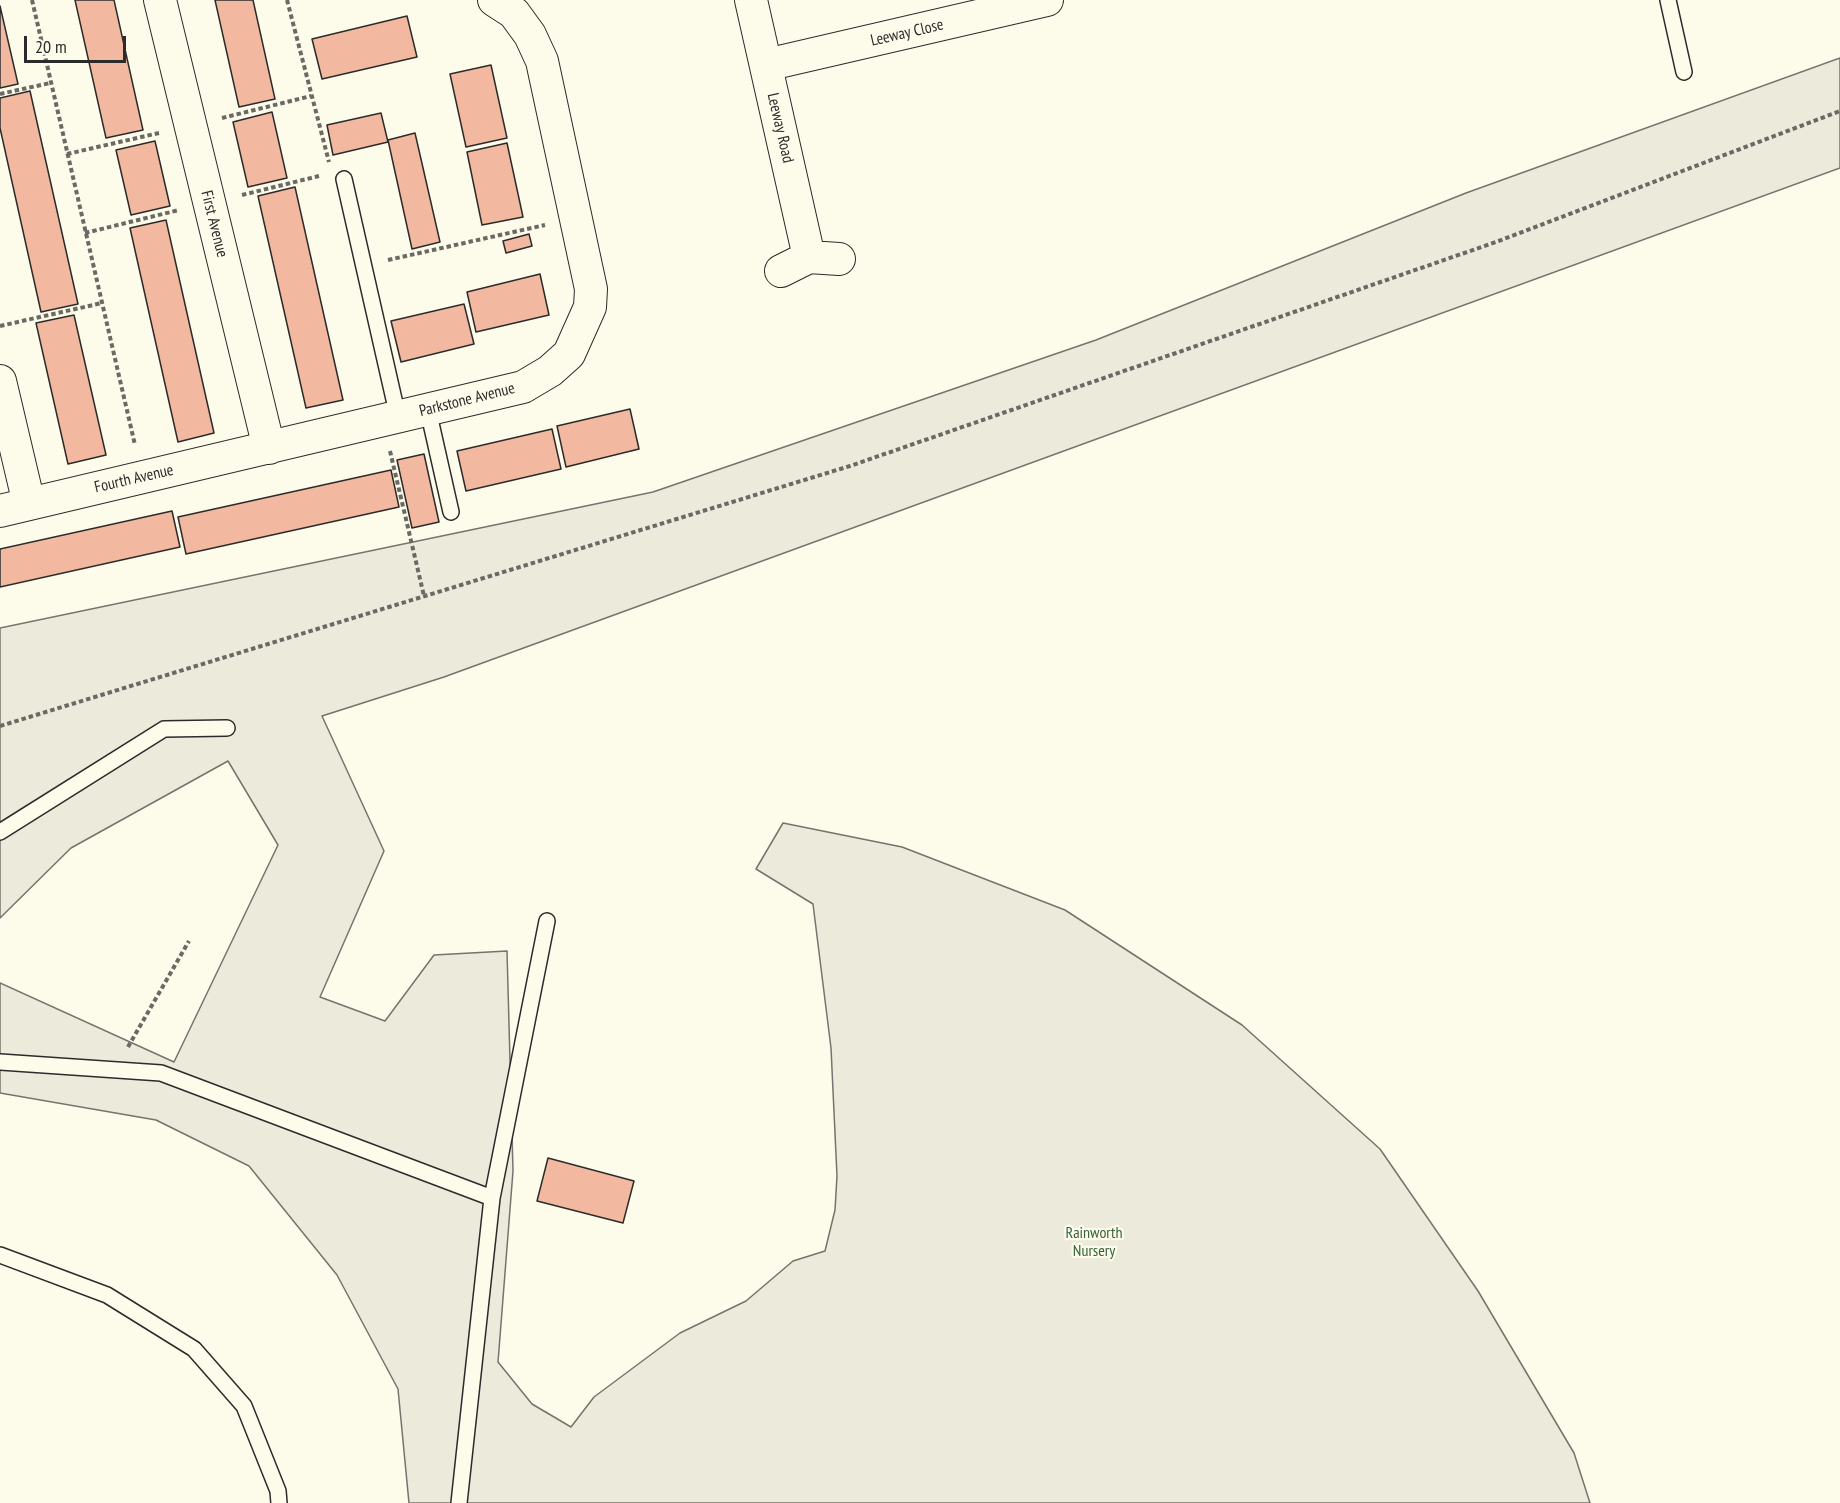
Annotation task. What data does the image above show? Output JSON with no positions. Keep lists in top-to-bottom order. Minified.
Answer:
{"streets":{"street":["Leeway Close","Leeway Road","First Avenue","Parkstone Avenue","Fourth Avenue"]},"crossings":[["Leeway Close","Leeway Road"],["First Avenue","Fourth Avenue"],["Parkstone Avenue","Fourth Avenue"]],"parks":["Rainworth Nursery"],"scale_bar":"20 m"}
